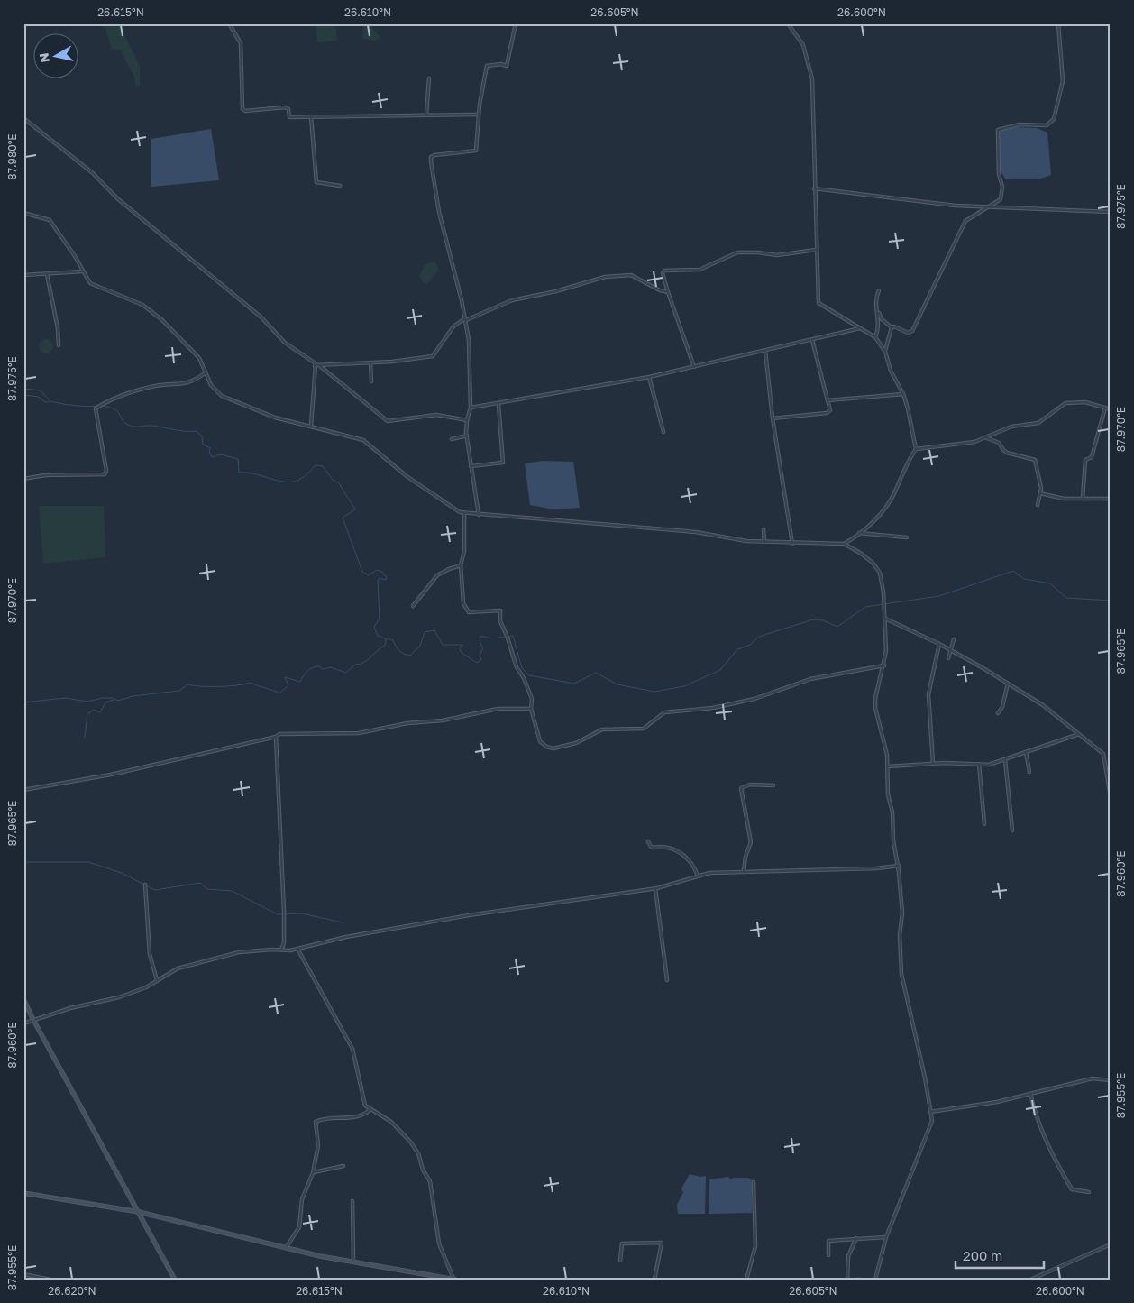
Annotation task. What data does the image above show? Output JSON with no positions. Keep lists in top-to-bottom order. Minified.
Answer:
{"scale_bar":"200 m","north":"left","coordinates":["26.615°N","26.610°N","26.605°N","26.600°N","87.980°E","87.975°E","87.970°E","87.965°E","87.960°E","87.955°E","26.620°N"]}
